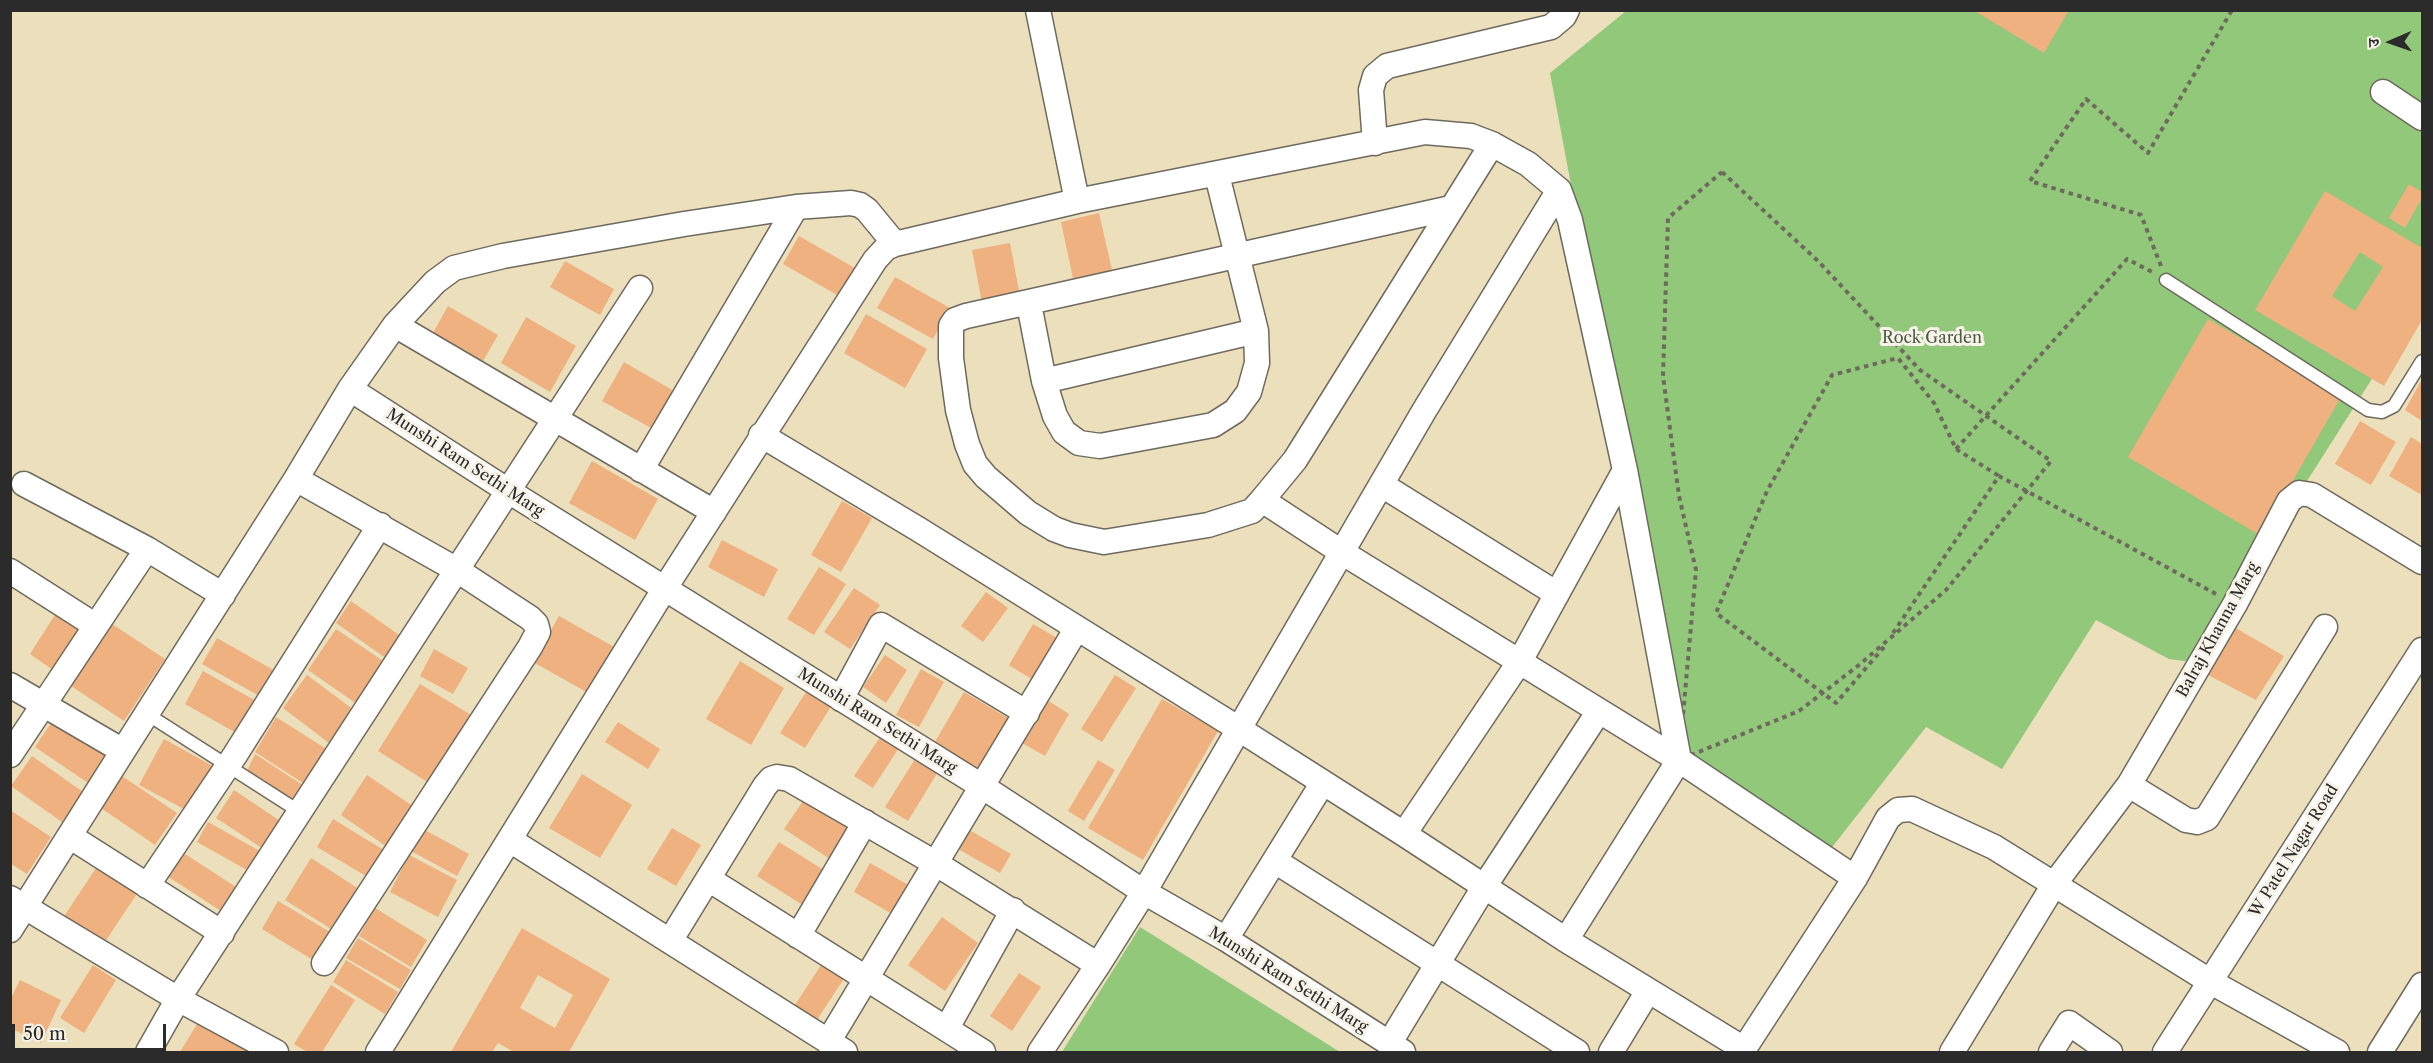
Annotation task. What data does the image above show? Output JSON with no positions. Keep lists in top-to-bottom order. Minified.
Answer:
{"streets":{"street":["Munshi Ram Sethi Marg","Balraj Khanna Marg","W Patel Nagar Road"]},"parks":["Rock Garden"],"scale_bar":"50 m","north":"left"}
